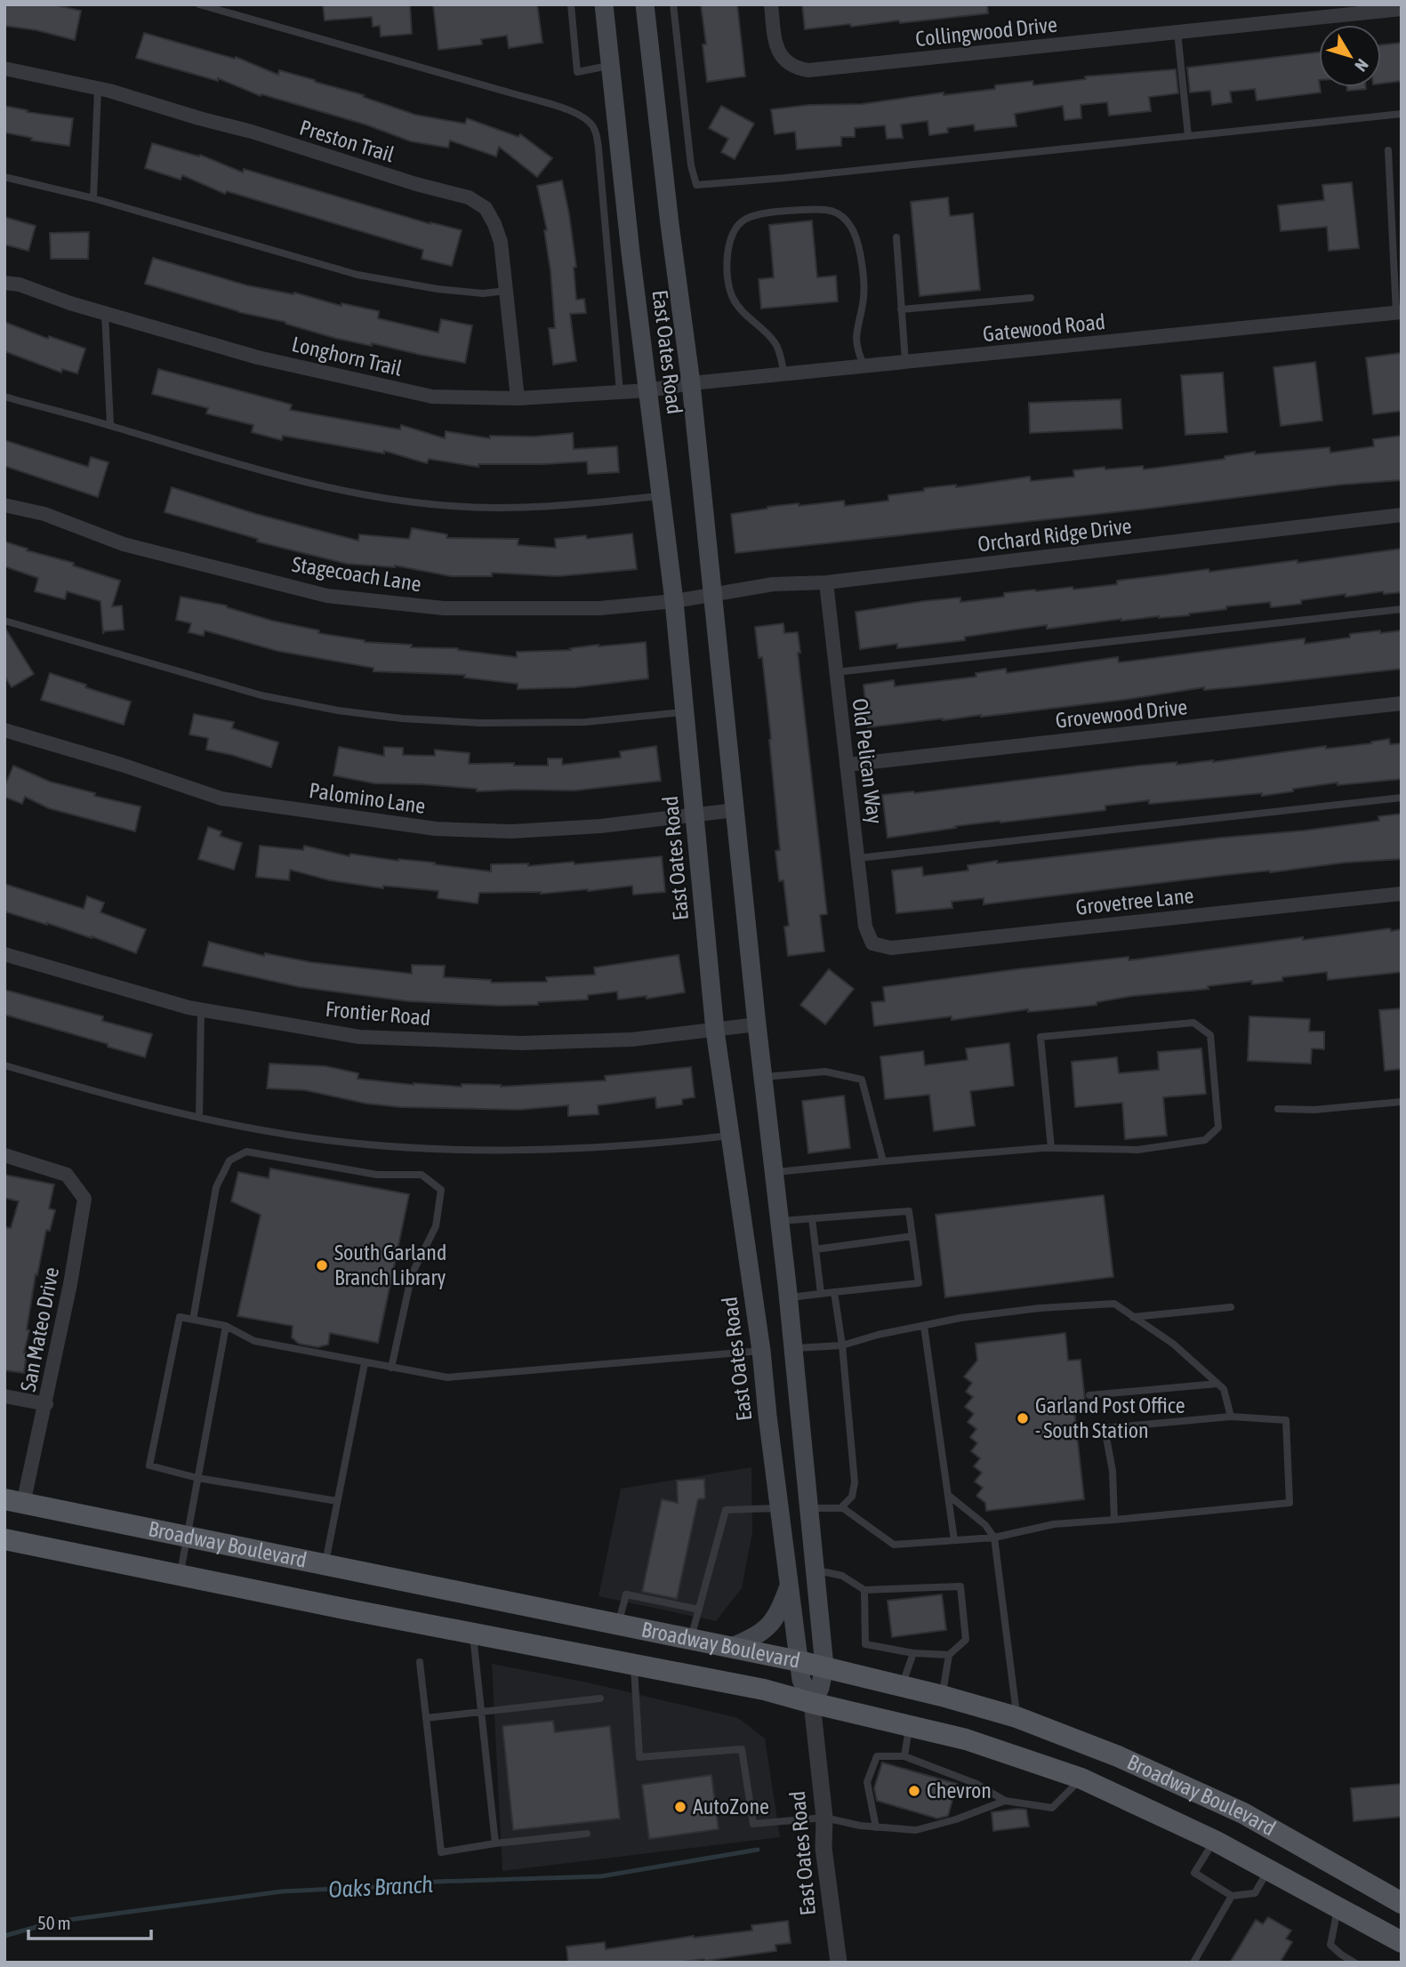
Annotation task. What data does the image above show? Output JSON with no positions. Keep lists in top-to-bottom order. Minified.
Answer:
{"streets":{"main road":["East Oates Road","Broadway Boulevard"],"street":["Collingwood Drive","Preston Trail","Gatewood Road","Longhorn Trail","Orchard Ridge Drive","Stagecoach Lane","Grovewood Drive","Old Pelican Way","Palomino Lane","Grovetree Lane","Frontier Road","San Mateo Drive"]},"crossings":[["Preston Trail","Longhorn Trail"],["Gatewood Road","East Oates Road"],["Gatewood Road","Longhorn Trail"],["East Oates Road","Longhorn Trail"],["East Oates Road","Orchard Ridge Drive"],["East Oates Road","Stagecoach Lane"],["East Oates Road","Palomino Lane"],["East Oates Road","Frontier Road"],["East Oates Road","Broadway Boulevard"],["Orchard Ridge Drive","Stagecoach Lane"],["Orchard Ridge Drive","Old Pelican Way"],["Grovewood Drive","Old Pelican Way"],["Old Pelican Way","Grovetree Lane"],["San Mateo Drive","Broadway Boulevard"]],"water":["Oaks Branch"],"places":["South Garland Branch Library","Garland Post Office - South Station","Chevron","AutoZone"],"scale_bar":"50 m","north":"bottom right"}
